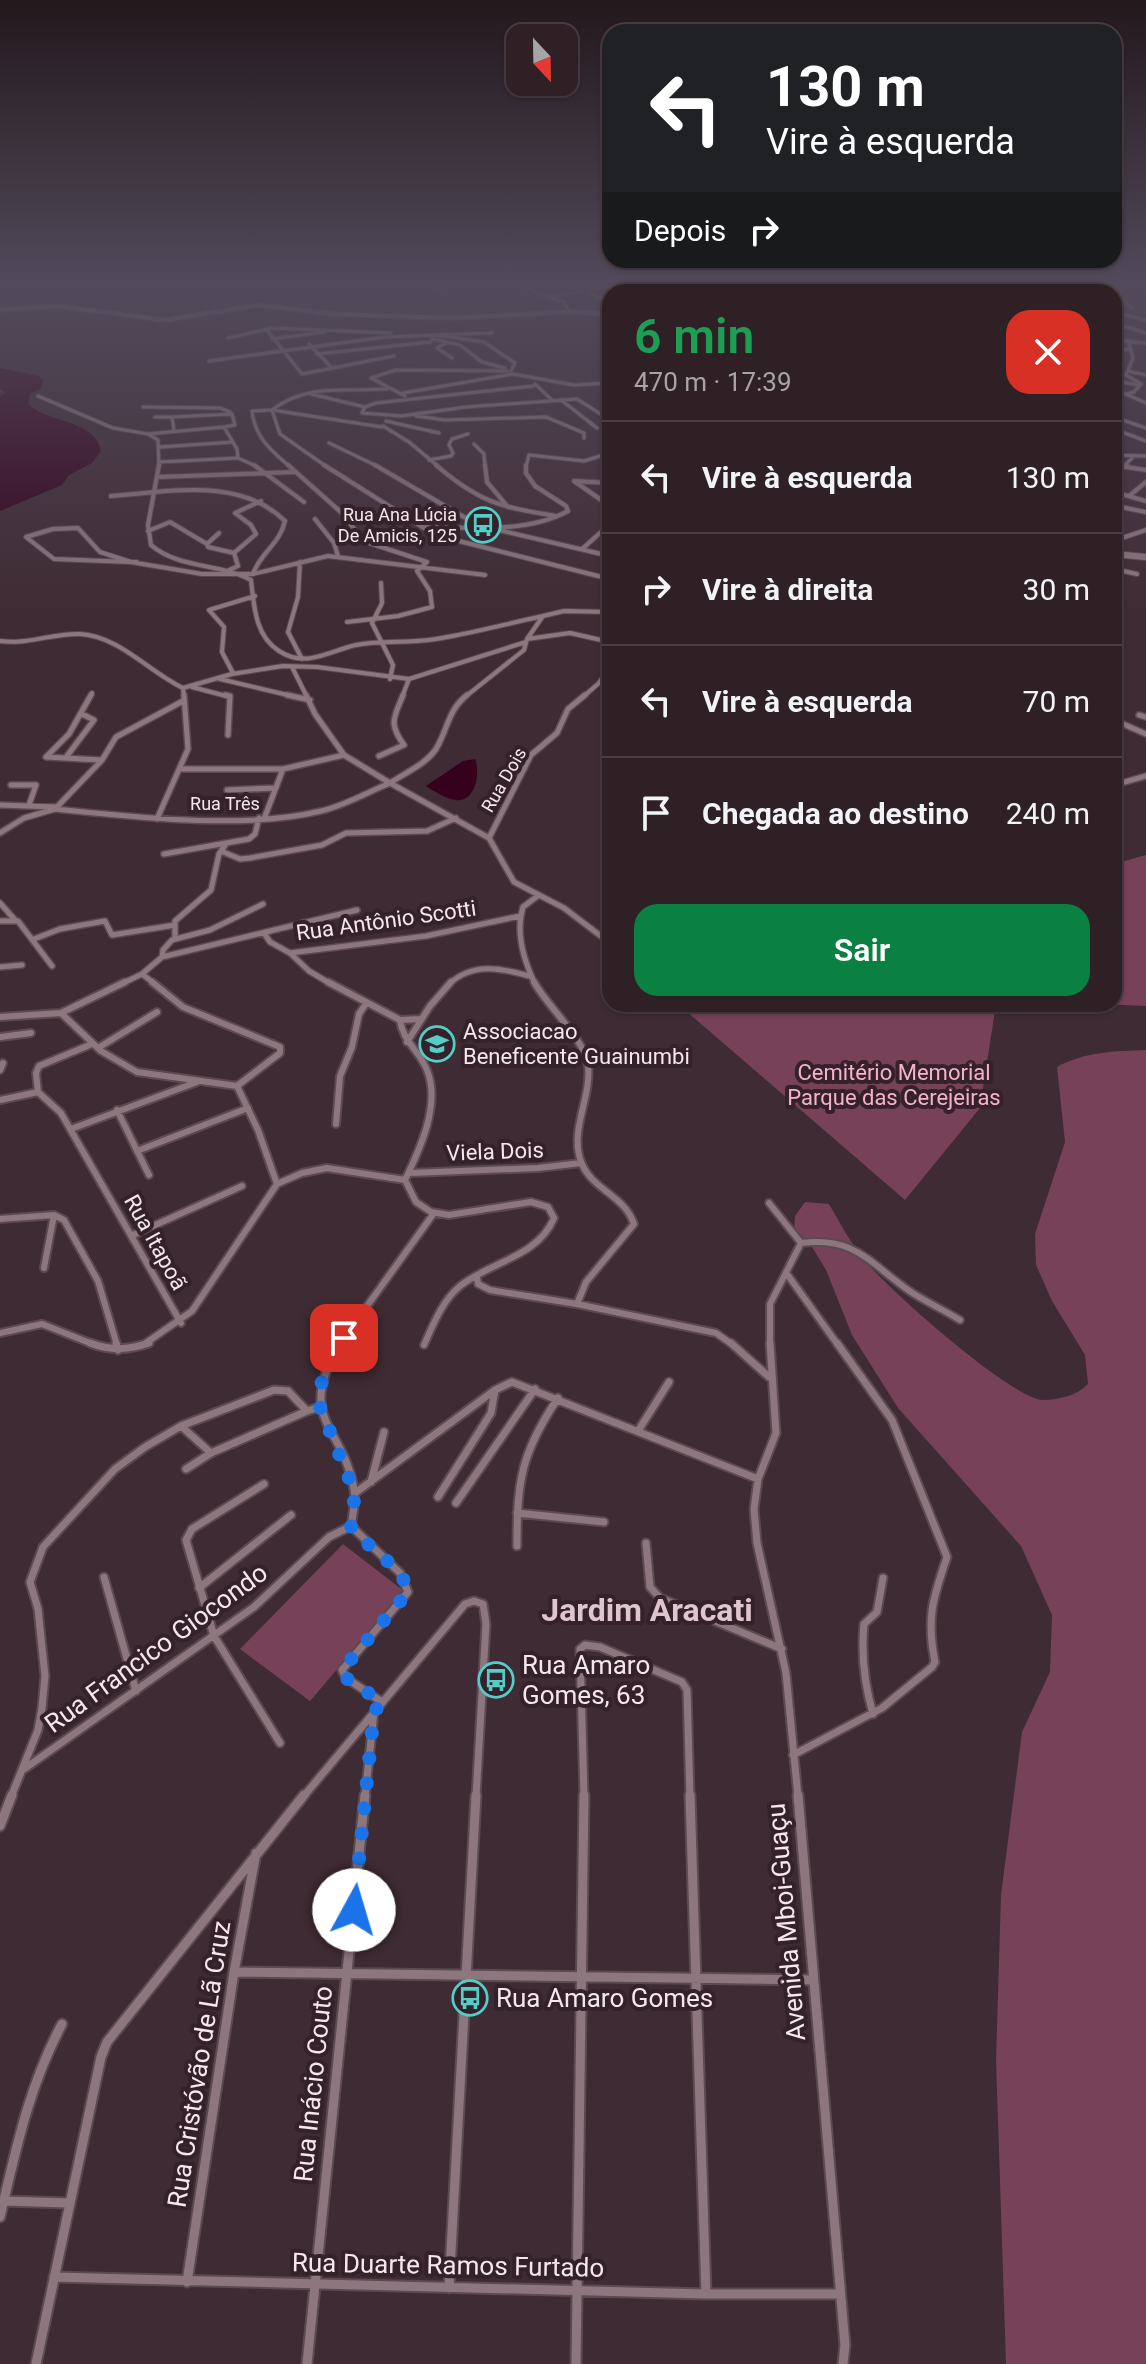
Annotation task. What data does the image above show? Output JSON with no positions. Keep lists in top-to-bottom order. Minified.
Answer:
{"streets":{"street":["Rua Dois","Rua Três","Rua Antônio Scotti","Viela Dois","Rua Itapoã","Rua Francico Giocondo","Avenida Mboi-Guaçu","Rua Cristóvão de Lã Cruz","Rua Inácio Couto","Rua Duarte Ramos Furtado"]},"crossings":[["Avenida Mboi-Guaçu","Rua Duarte Ramos Furtado"],["Rua Cristóvão de Lã Cruz","Rua Duarte Ramos Furtado"],["Rua Inácio Couto","Rua Duarte Ramos Furtado"]],"districts":["Jardim Aracati"],"parks":["Cemitério Memorial Parque das Cerejeiras"],"places":{"bus stop":["Rua Ana Lúcia De Amicis, 125","Rua Amaro Gomes, 63","Rua Amaro Gomes"],"school or university":["Associacao Beneficente Guainumbi"]},"north":"bottom","page":{"turn":["130 m","Vire à esquerda"],"then":"Depois","heading":["6 min","470 m · 17:39"],"list":[{"name":"Vire à esquerda","value":"130 m"},{"name":"Vire à direita","value":"30 m"},{"name":"Vire à esquerda","value":"70 m"},{"name":"Chegada ao destino","value":"240 m"}],"buttons":"Sair"}}
